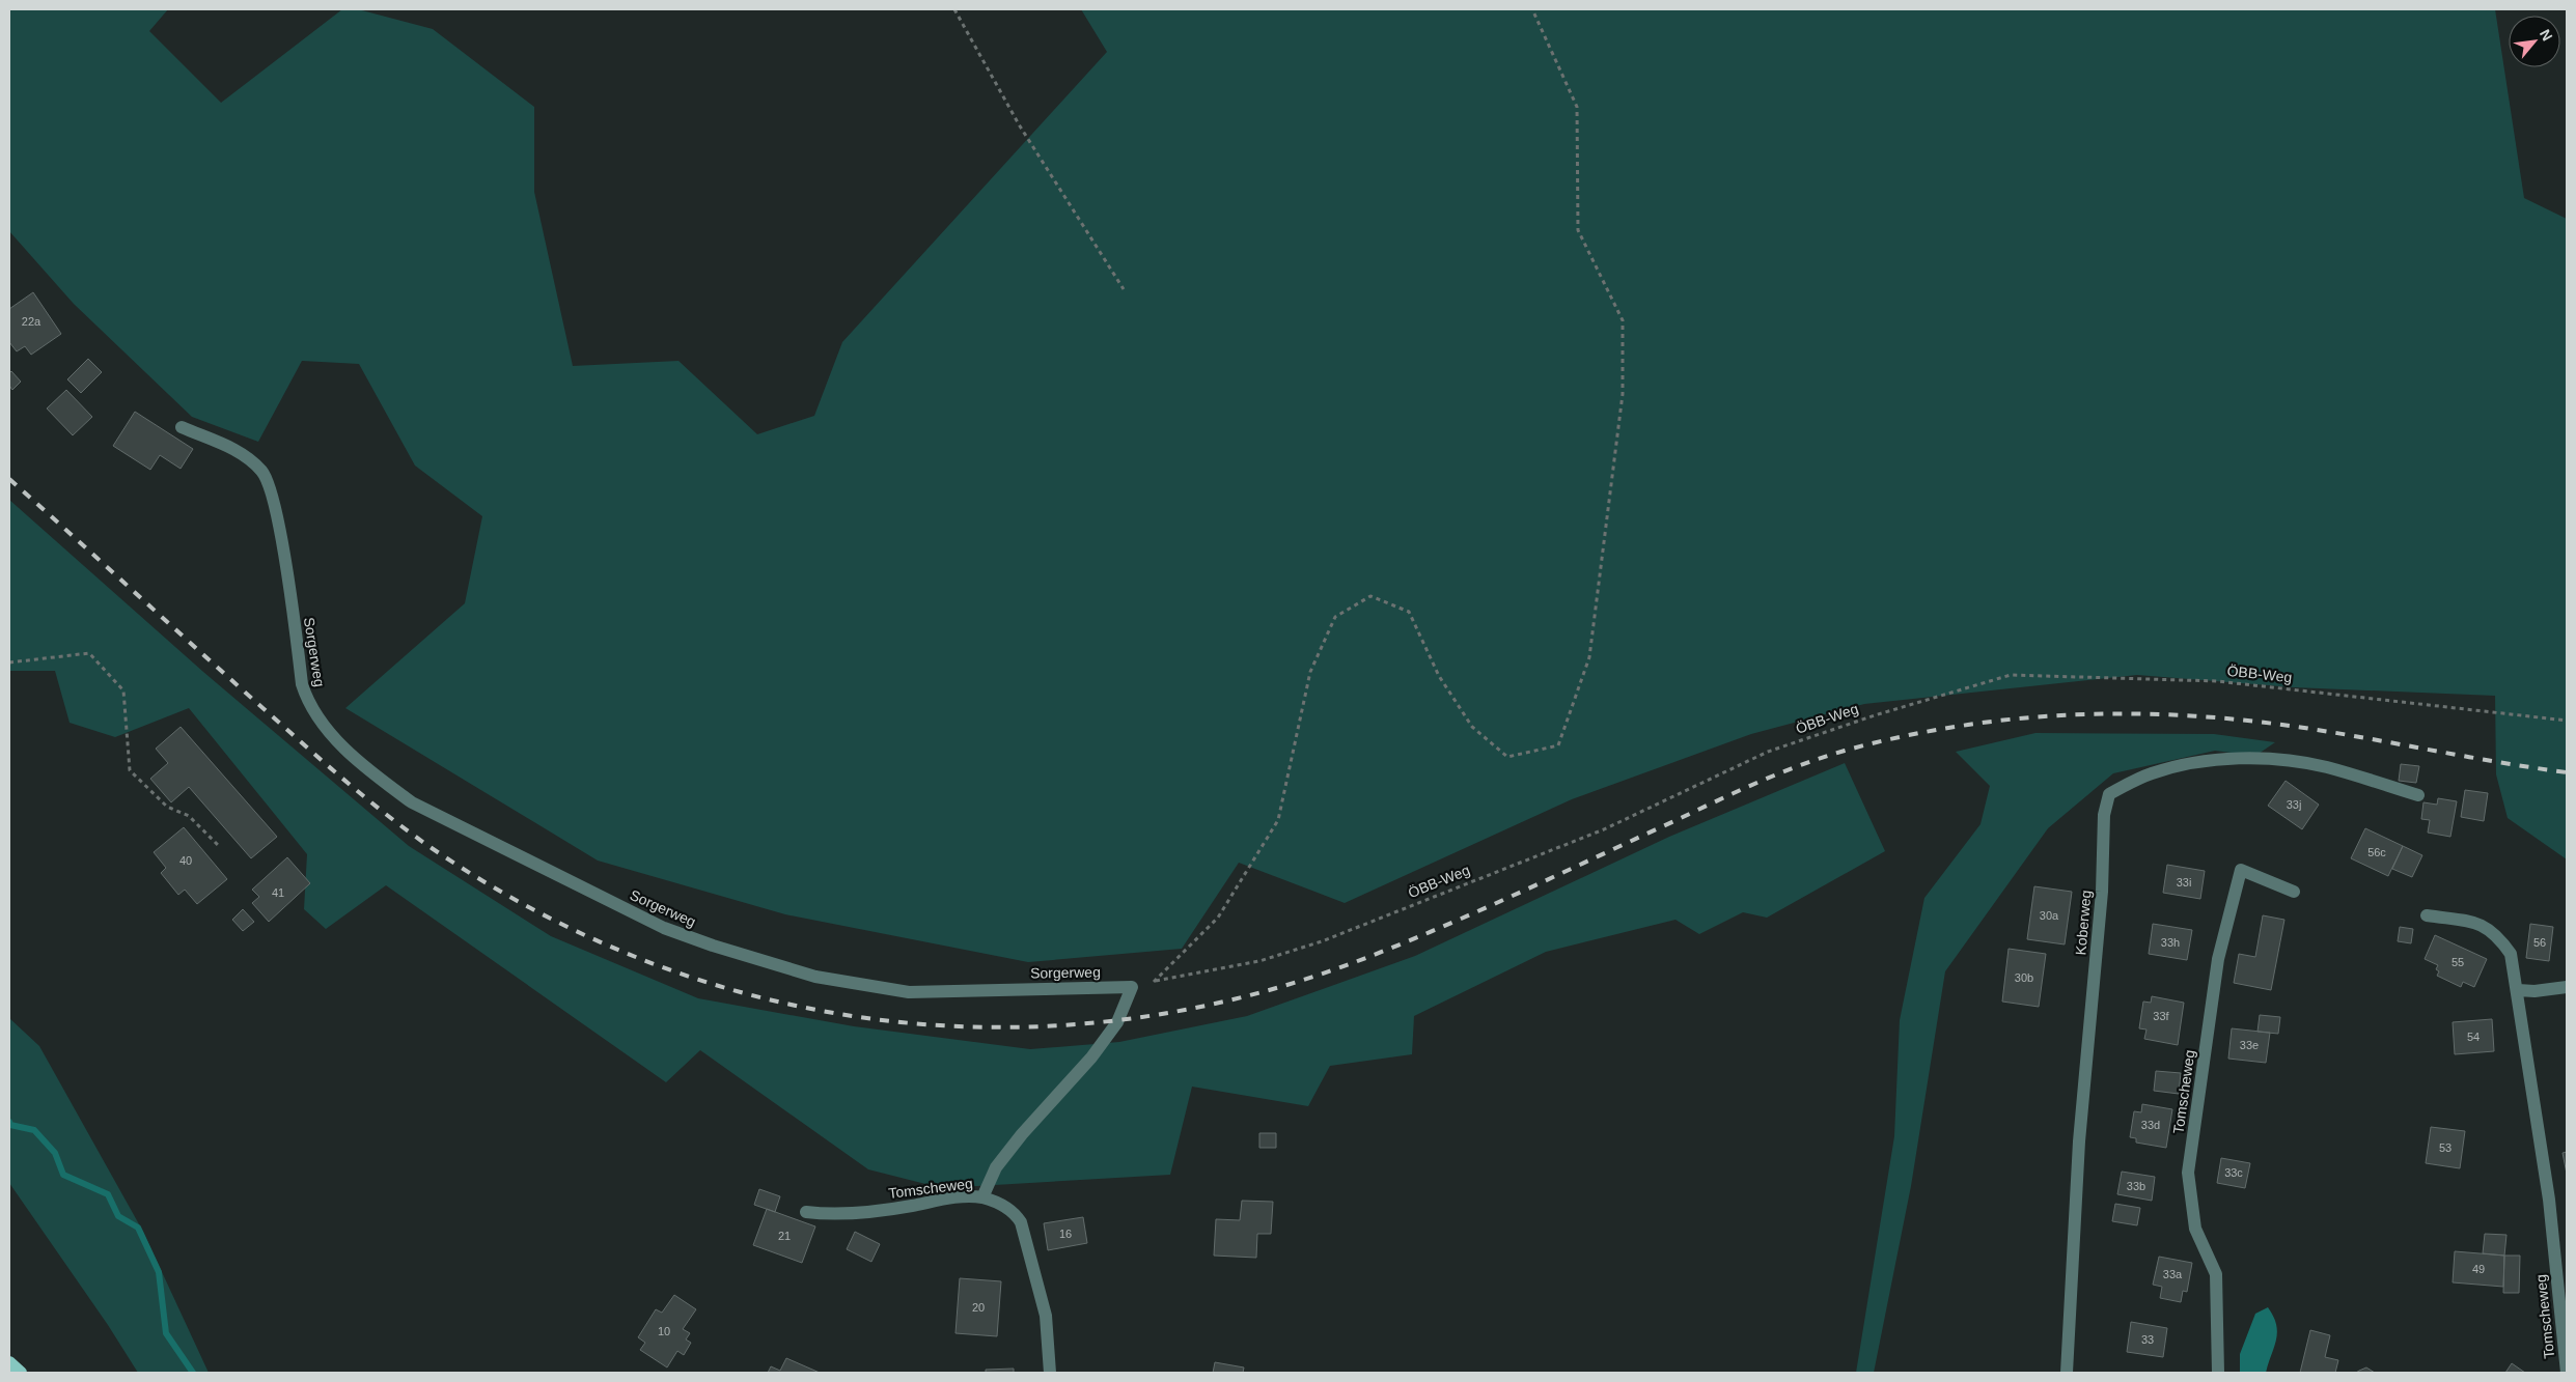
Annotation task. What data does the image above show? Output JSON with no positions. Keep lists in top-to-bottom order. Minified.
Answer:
{"streets":{"street":["Sorgerweg","Koberweg","Tomscheweg"],"path":["ÖBB-Weg"]},"crossings":[["Sorgerweg","ÖBB-Weg"]],"house_numbers":["22a","33j","56c","40","33i","41","30a","33h","56","55","30b","33f","54","33e","33d","53","33c","33b","16","21","49","33a","20","10","33"],"north":"top right"}
